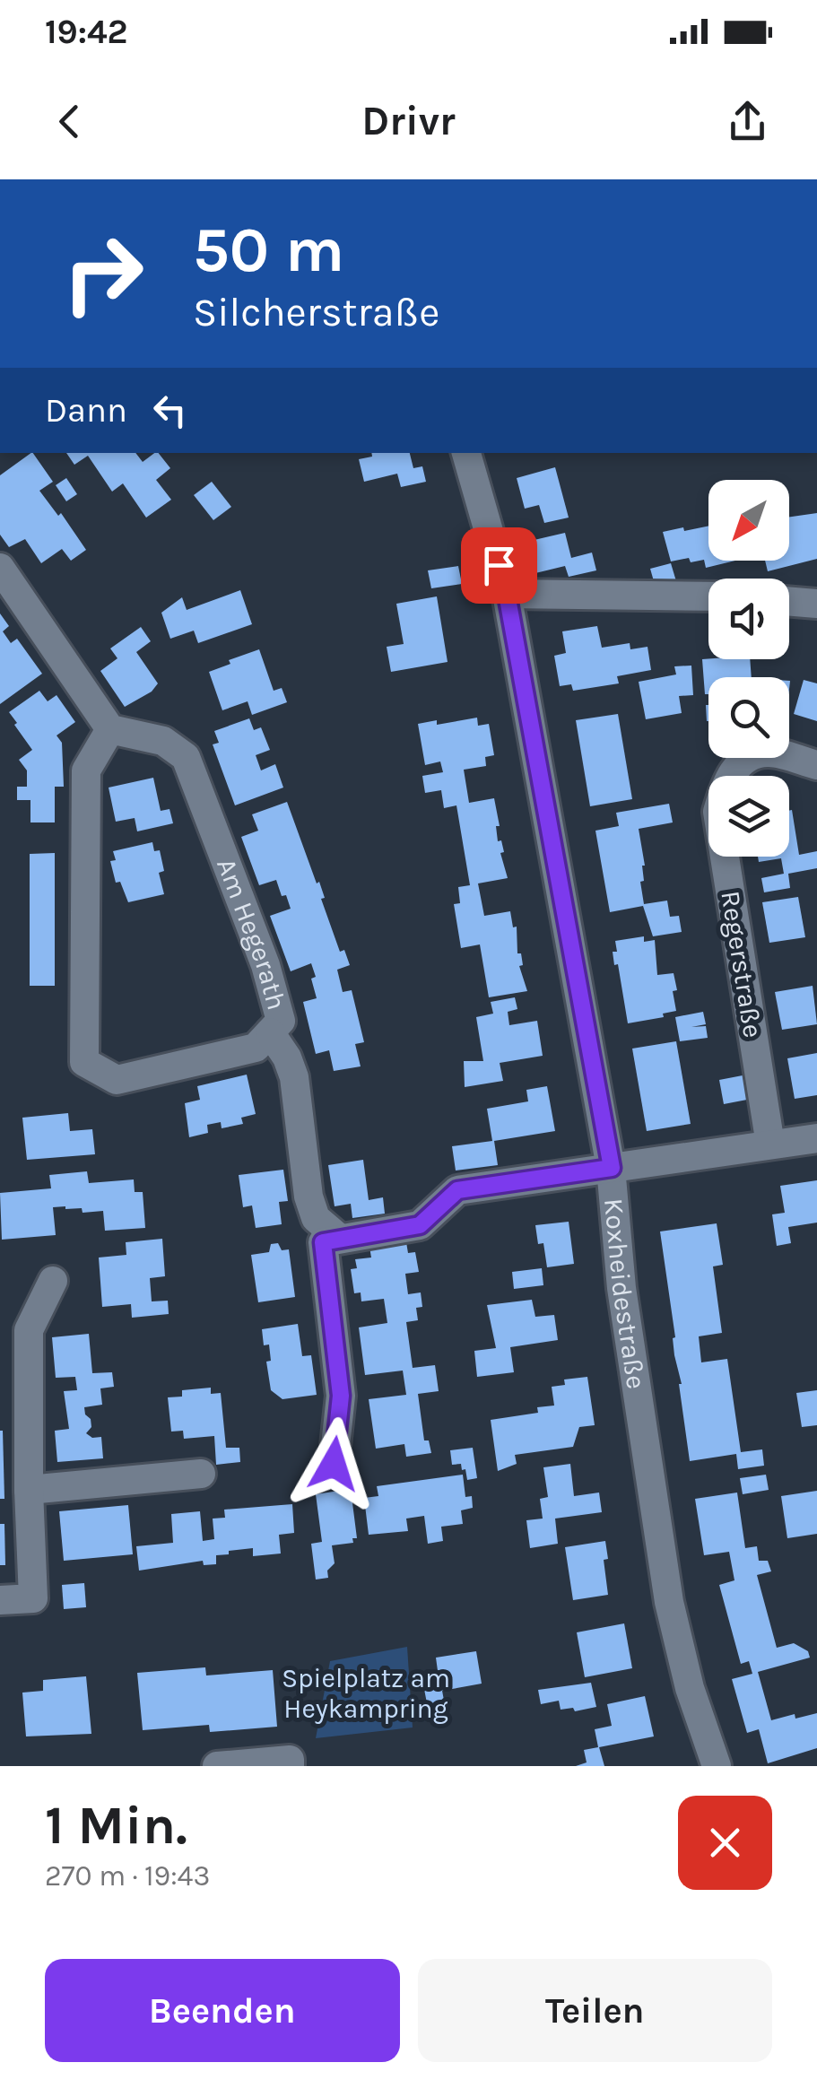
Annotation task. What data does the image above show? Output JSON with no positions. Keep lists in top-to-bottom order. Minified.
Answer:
{"streets":{"street":["Am Hegerath","Regerstraße","Koxheidestraße"]},"parks":["Spielplatz am Heykampring"],"north":"bottom left","page":{"status":"19:42","header":"Drivr","turn":["50 m","Silcherstraße"],"then":"Dann","heading":["1 Min.","270 m · 19:43"],"buttons":["Beenden","Teilen"]}}
